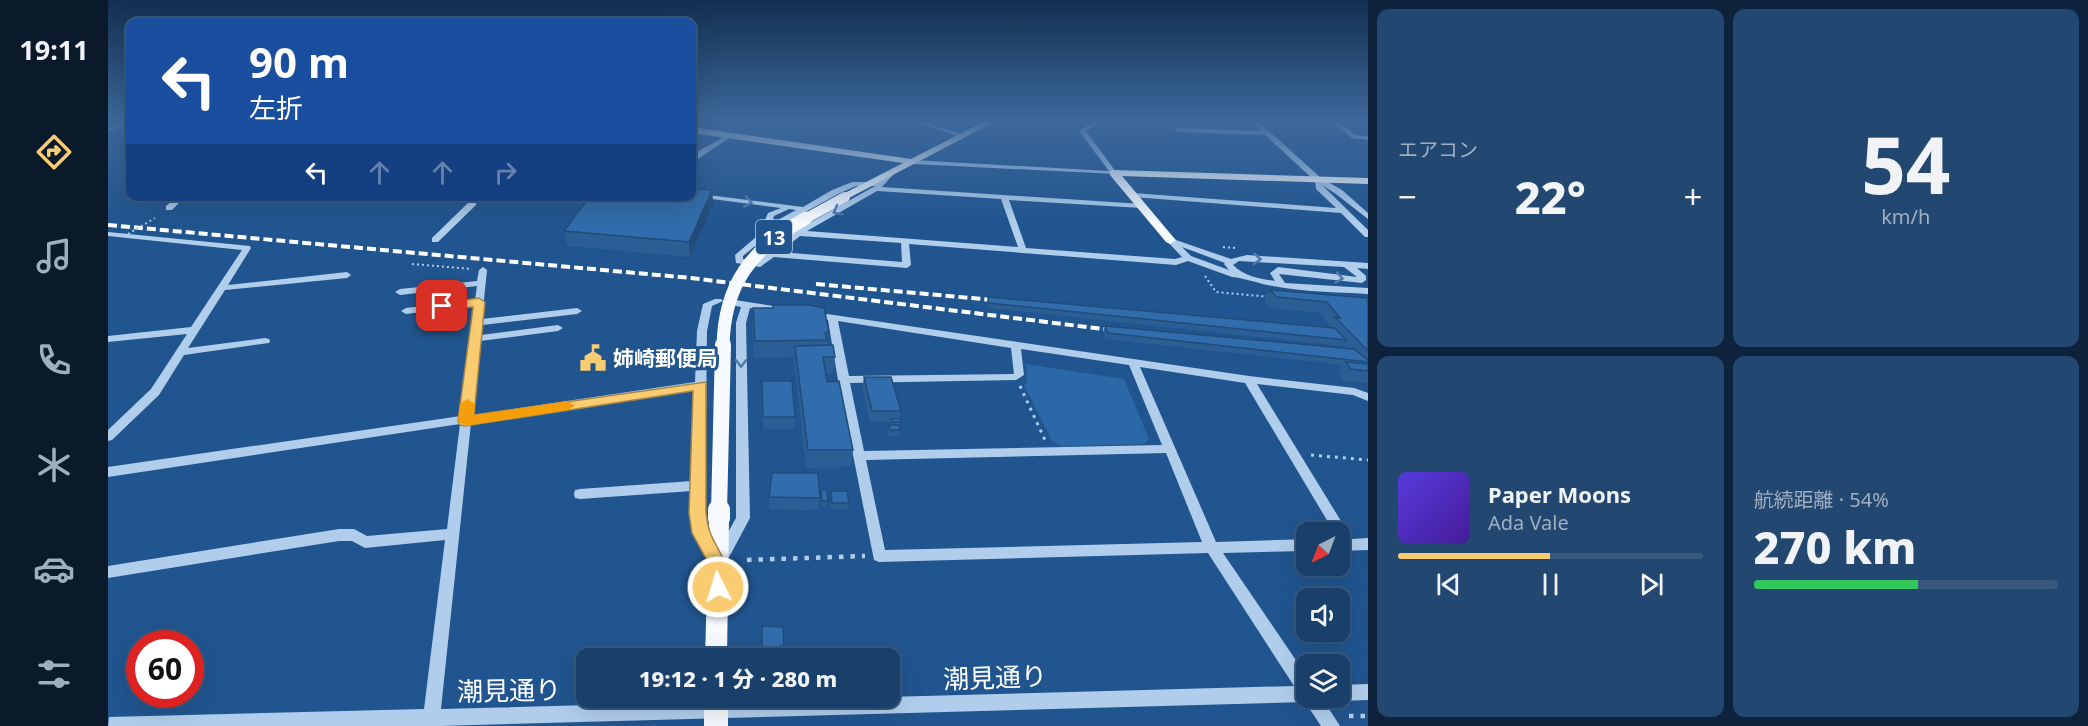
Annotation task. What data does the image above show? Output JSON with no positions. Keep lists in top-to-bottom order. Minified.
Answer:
{"streets":{"main road":["13"],"street":["潮見通り"]},"places":{"public building":["姉崎郵便局"]},"north":"bottom left","page":{"tabs":"19:11","tile":["エアコン",["54","km/h"],["航続距離 · 54%","270 km"]],"turn":["90 m","左折"],"heat":["−","22°","+"],"song":["Paper Moons","Ada Vale"],"limit":"60","trip":"19:12 · 1 分 · 280 m"}}
